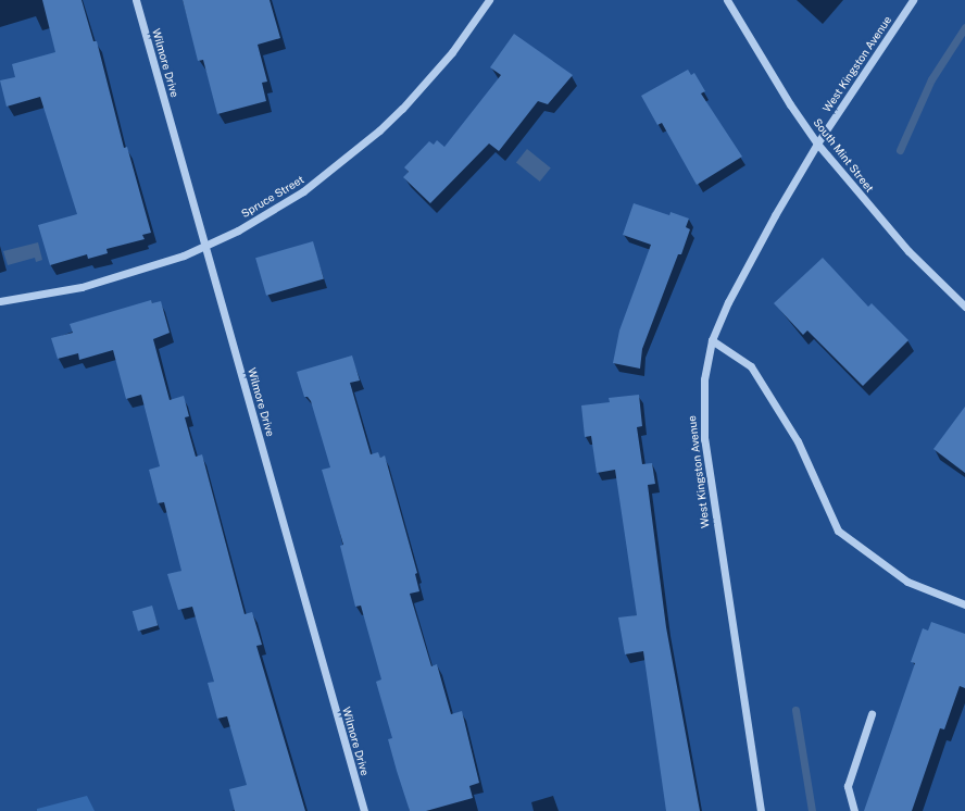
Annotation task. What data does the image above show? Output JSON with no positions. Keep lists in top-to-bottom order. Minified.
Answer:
{"streets":{"street":["Wilmore Drive","West Kingston Avenue","South Mint Street","Spruce Street"]},"crossings":[["Wilmore Drive","Spruce Street"],["West Kingston Avenue","South Mint Street"]]}
